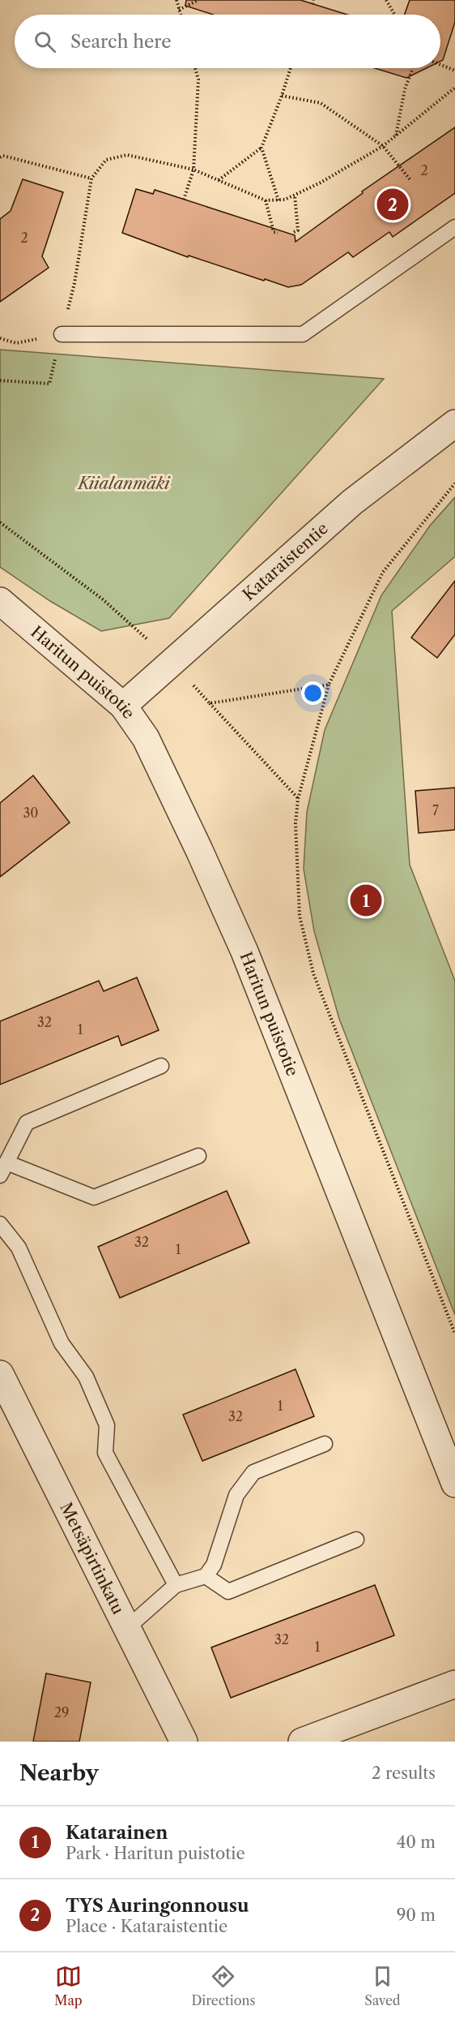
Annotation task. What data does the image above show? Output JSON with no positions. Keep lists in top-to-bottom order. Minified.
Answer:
{"streets":{"street":["Kataraistentie","Haritun puistotie","Metsäpirtinkatu"]},"crossings":[["Kataraistentie","Haritun puistotie"]],"parks":["Kiialanmäki"],"house_numbers":["2","2","7","30","32","1","32","1","1","32","32","1","29"],"page":{"search":"Search here","pins":["2","1"],"heading":["Nearby","2 results"],"list":[{"mark":"1","name":"Katarainen","note":"Park · Haritun puistotie","value":"40 m"},{"mark":"2","name":"TYS Auringonnousu","note":"Place · Kataraistentie","value":"90 m"}],"nav":["Map","Directions","Saved"]}}
